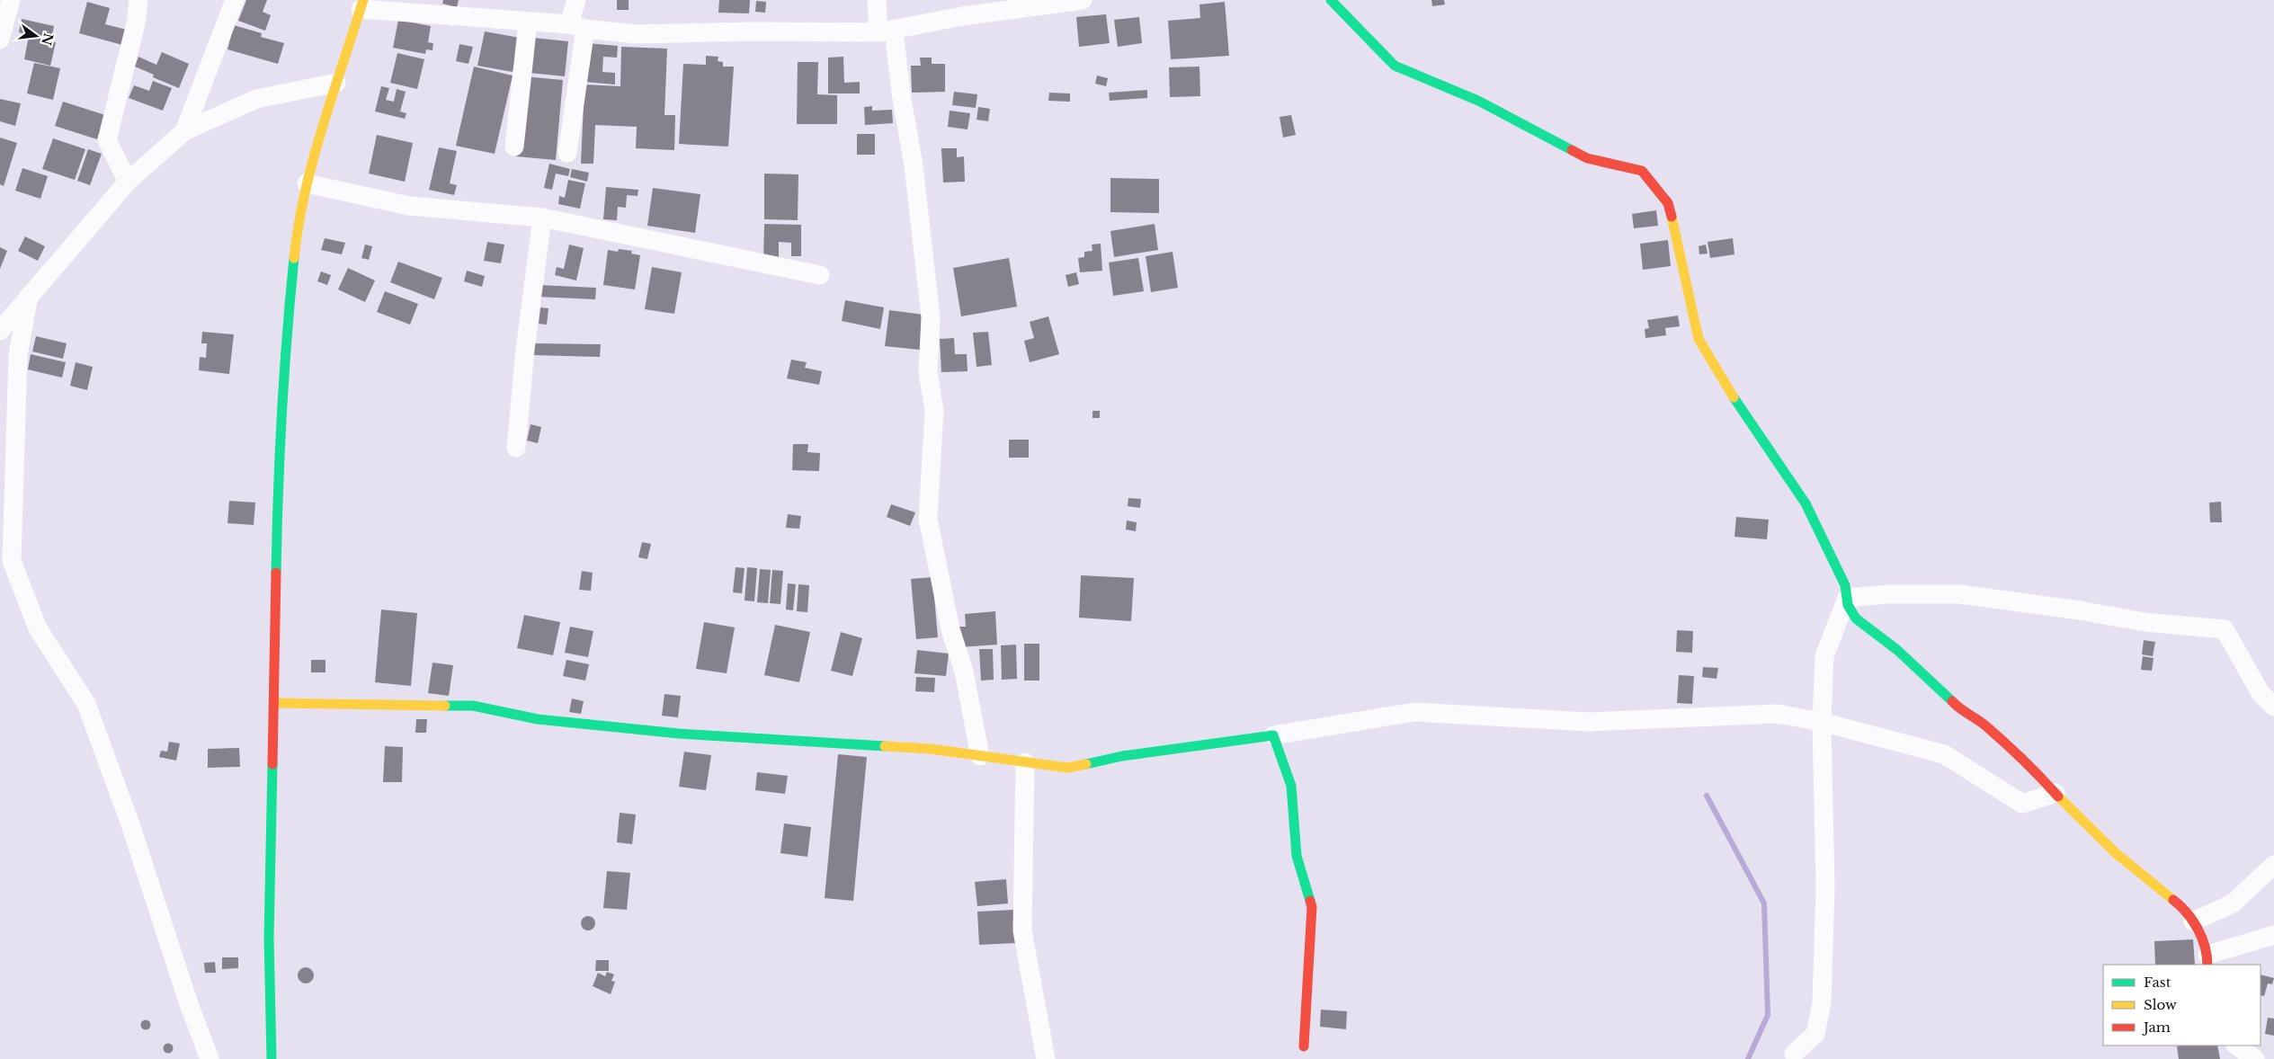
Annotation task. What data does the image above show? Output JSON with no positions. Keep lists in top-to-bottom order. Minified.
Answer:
{"legend":["Fast","Slow","Jam"],"north":"right"}
